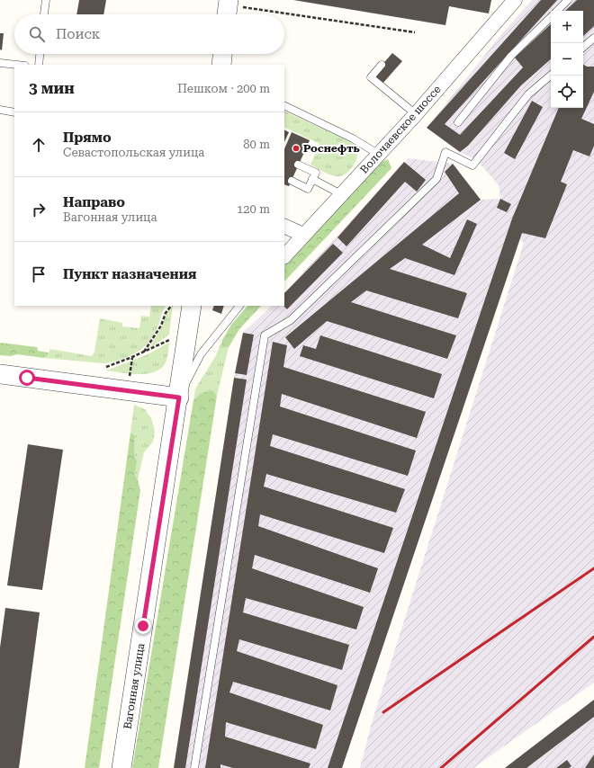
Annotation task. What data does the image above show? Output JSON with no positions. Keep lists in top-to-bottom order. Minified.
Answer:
{"streets":{"street":["Волочаевское шоссе","Вагонная улица"]},"places":["Роснефть"],"page":{"map_buttons":["+","−"],"search":"Поиск","heading":["3 мин","Пешком · 200 m"],"list":[["Прямо","Севастопольская улица","80 m"],["Направо","Вагонная улица","120 m"],"Пункт назначения"]}}
